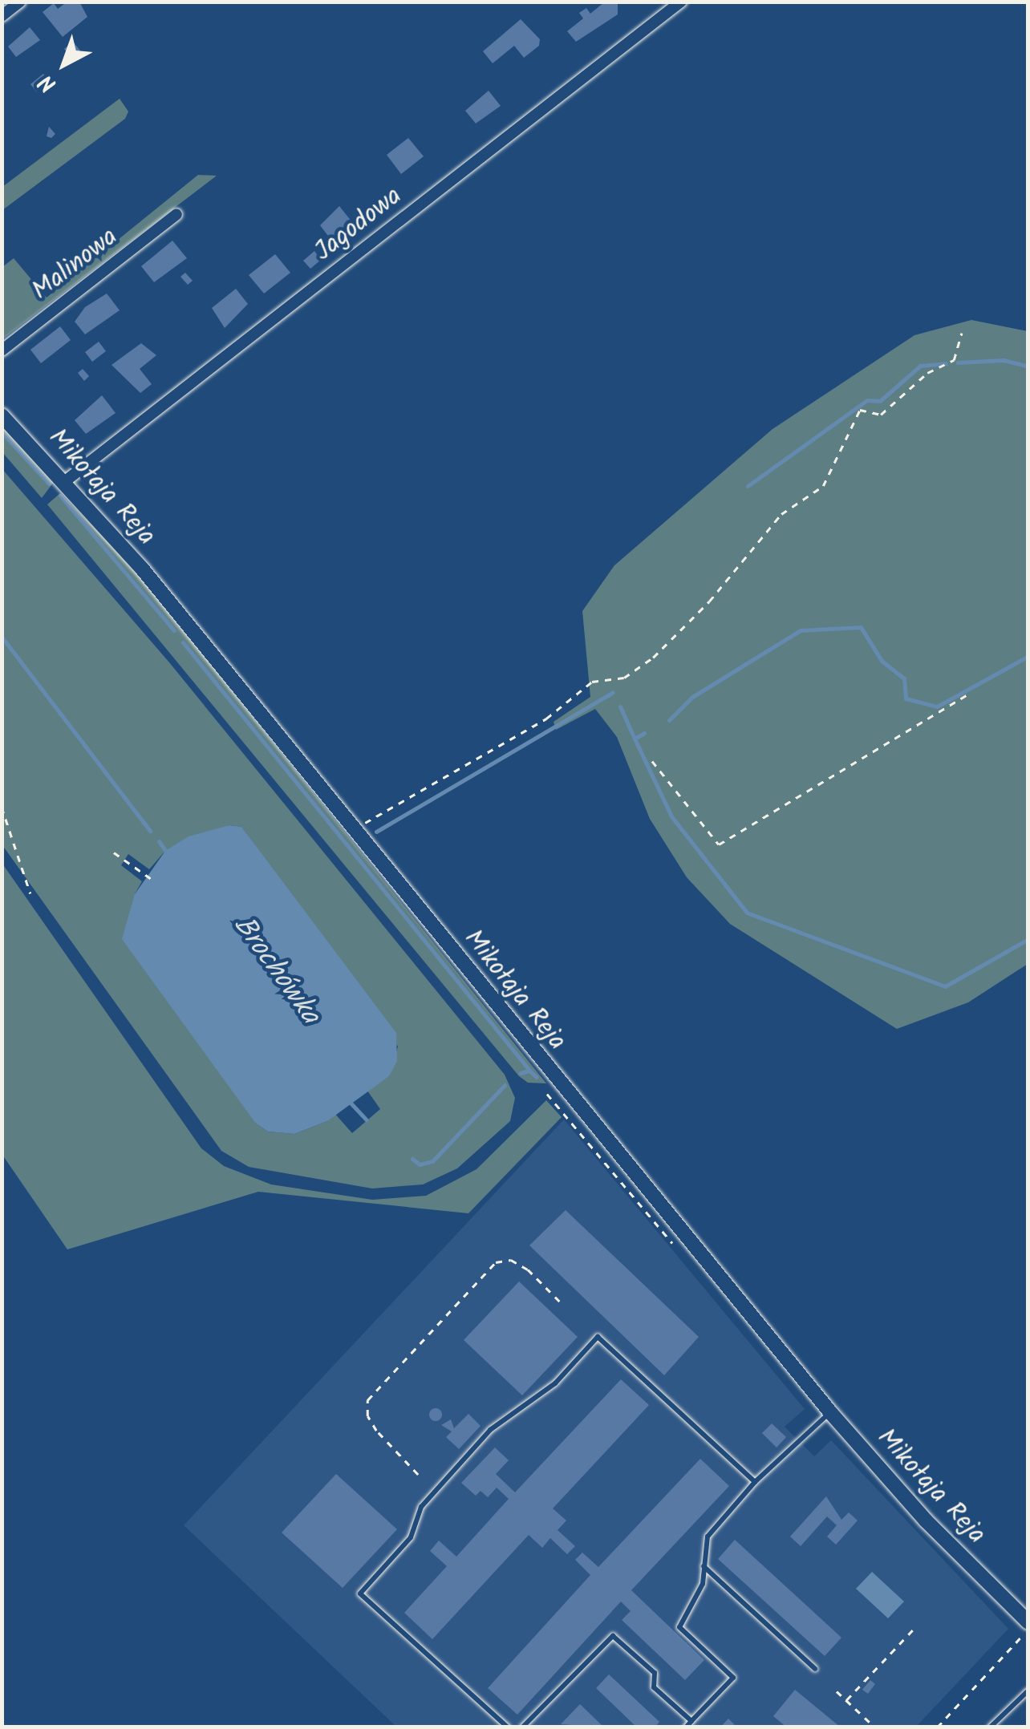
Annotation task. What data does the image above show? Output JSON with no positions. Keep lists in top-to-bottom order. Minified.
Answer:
{"streets":{"street":["Jagodowa","Malinowa","Mikołaja Reja"]},"crossings":[["Jagodowa","Mikołaja Reja"]],"water":["Brochówka"],"north":"bottom left"}
